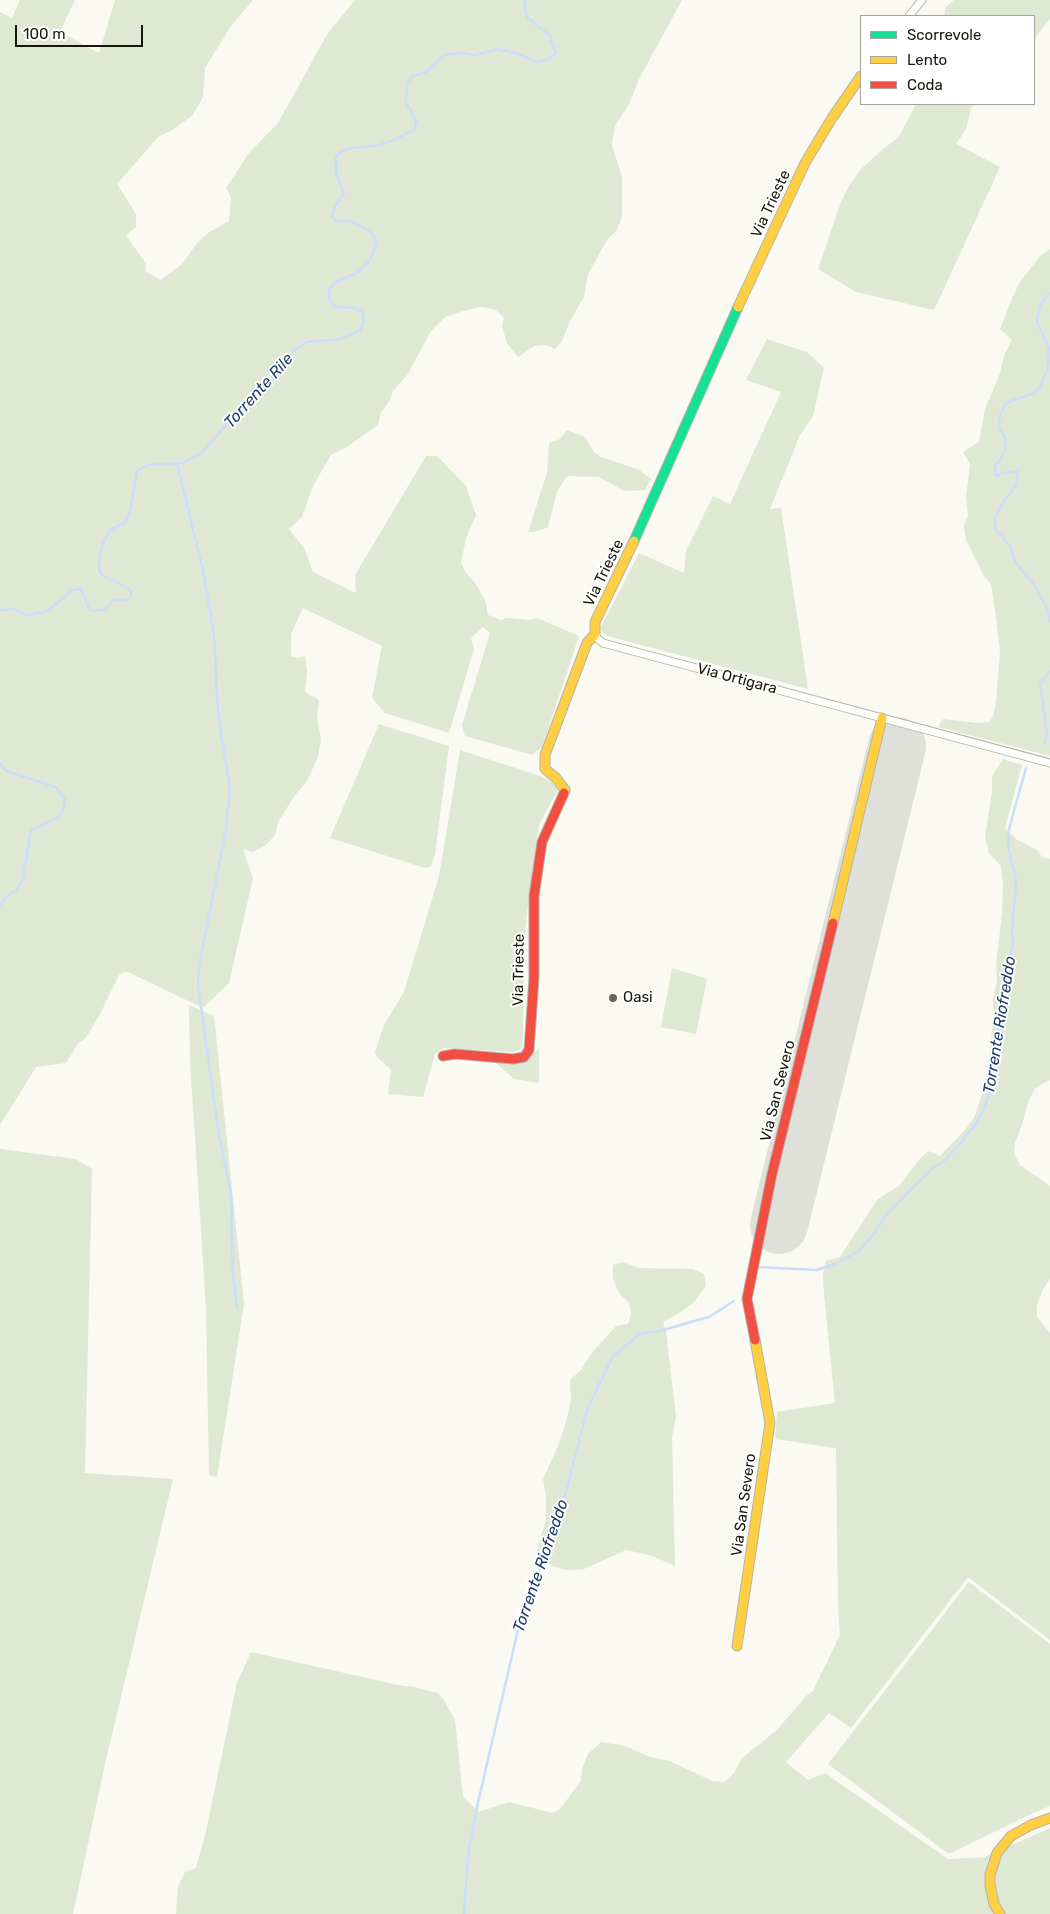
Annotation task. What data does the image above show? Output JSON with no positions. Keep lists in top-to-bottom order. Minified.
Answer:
{"streets":{"street":["Via Trieste","Via Ortigara","Via San Severo"]},"crossings":[["Via Trieste","Via Ortigara"],["Via Ortigara","Via San Severo"]],"water":["Torrente Rile","Torrente Riofreddo"],"places":["Oasi"],"legend":["Scorrevole","Lento","Coda"],"scale_bar":"100 m"}
